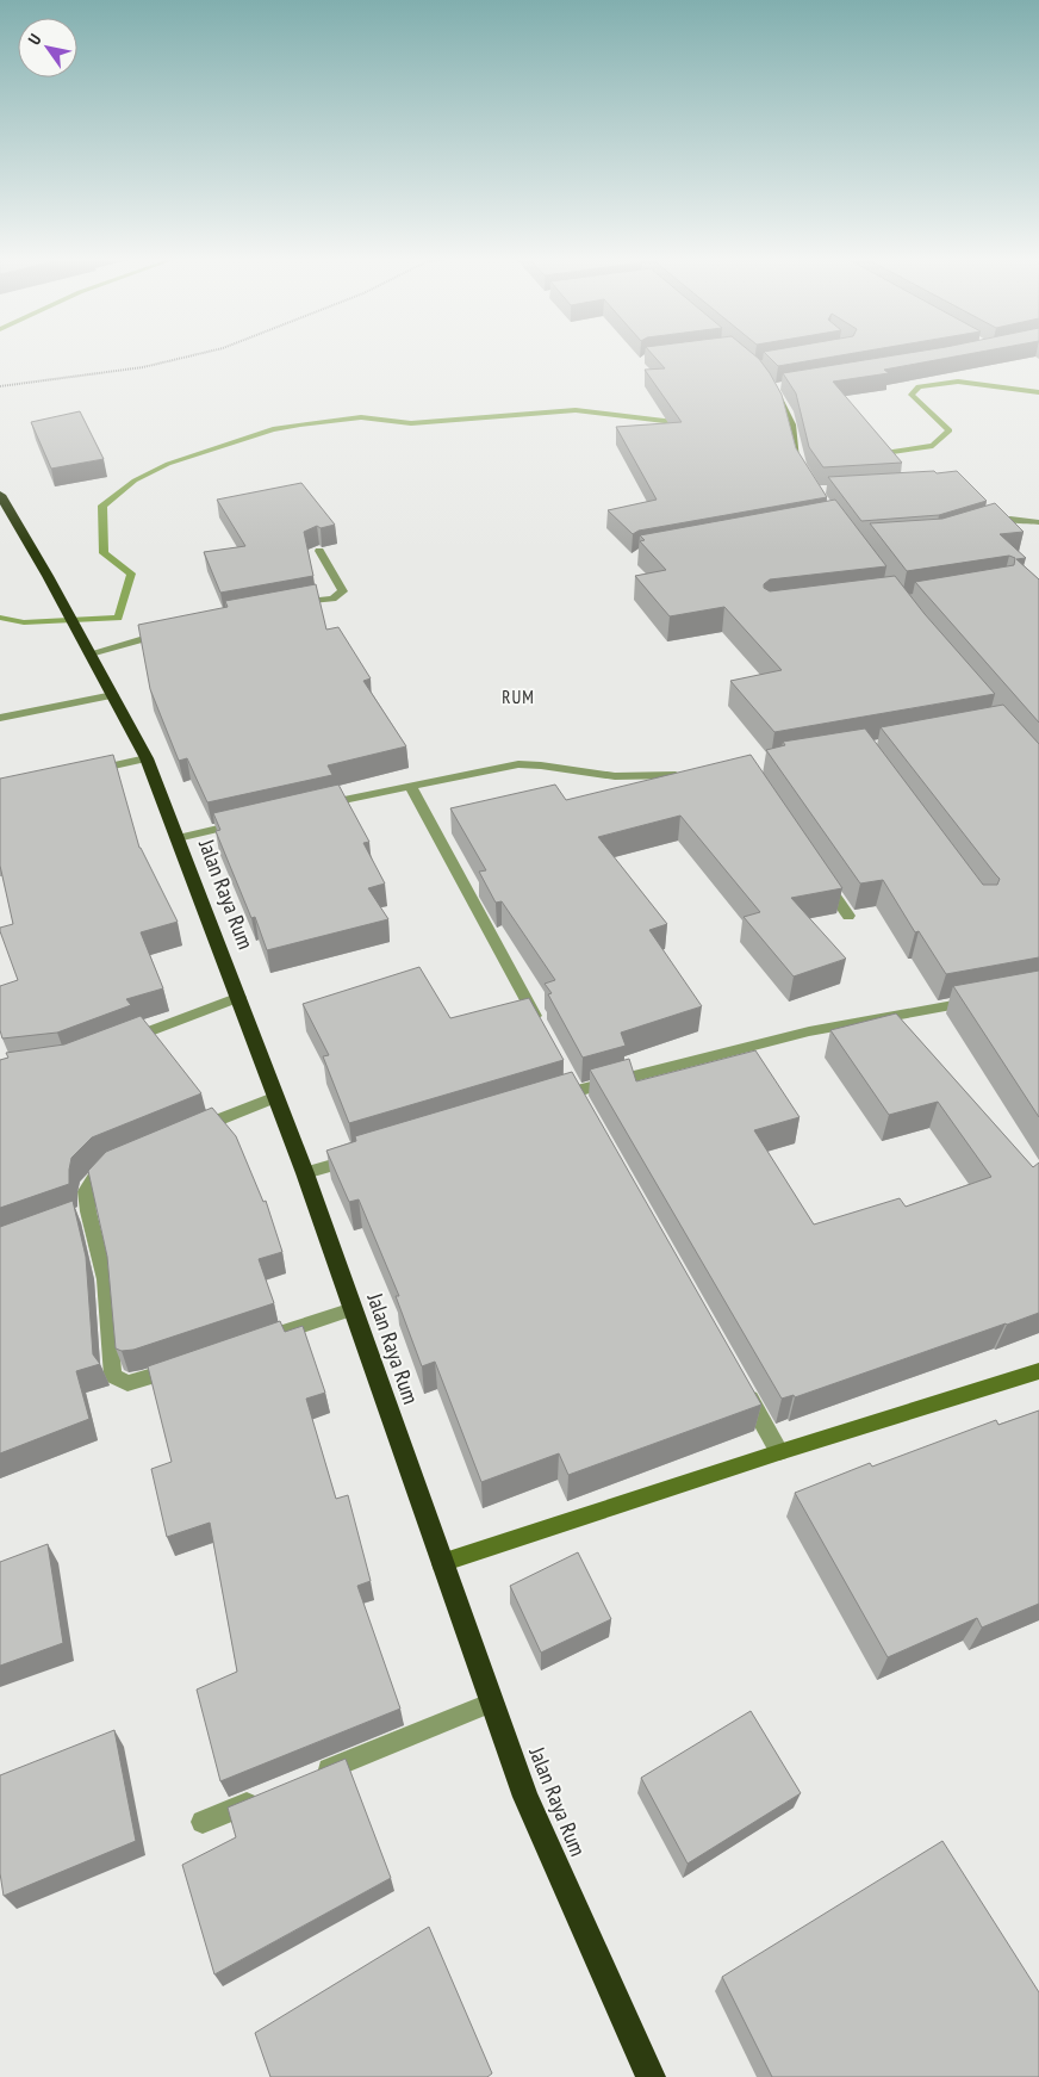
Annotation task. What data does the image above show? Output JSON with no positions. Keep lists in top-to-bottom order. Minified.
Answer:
{"streets":{"highway":["Jalan Raya Rum"]},"districts":["RUM"],"north":"top left"}
